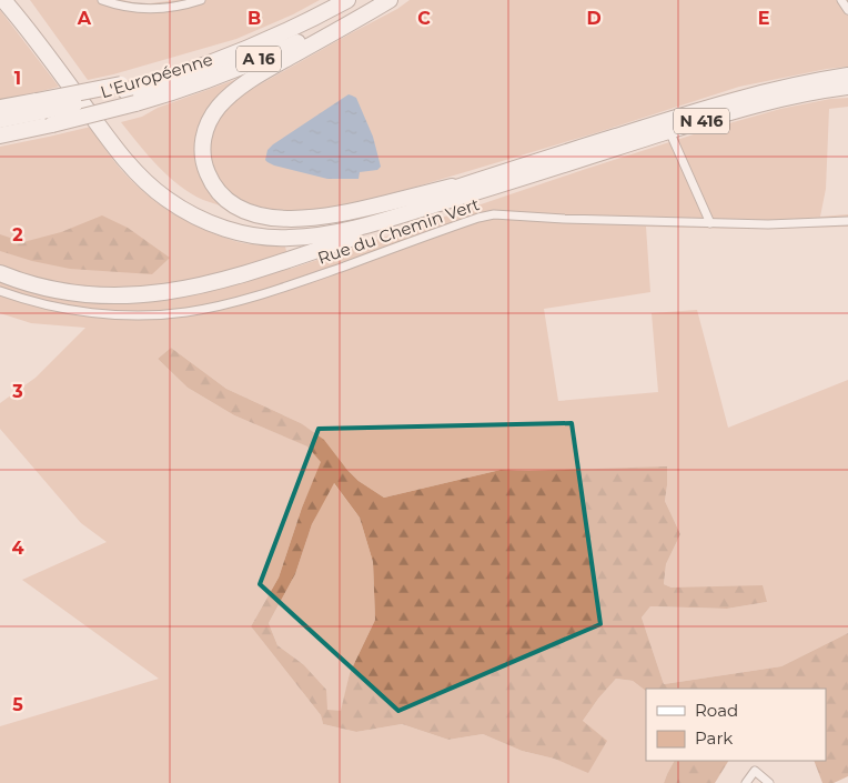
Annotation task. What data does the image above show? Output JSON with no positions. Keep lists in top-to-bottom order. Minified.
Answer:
{"streets":{"highway":["A 16","L'Européenne","N 416"],"street":["Rue du Chemin Vert"]},"crossings":[["A 16","L'Européenne"]],"legend":["Road","Park"],"grid":{"columns":["A","B","C","D","E"],"rows":["1","2","3","4","5"]}}
